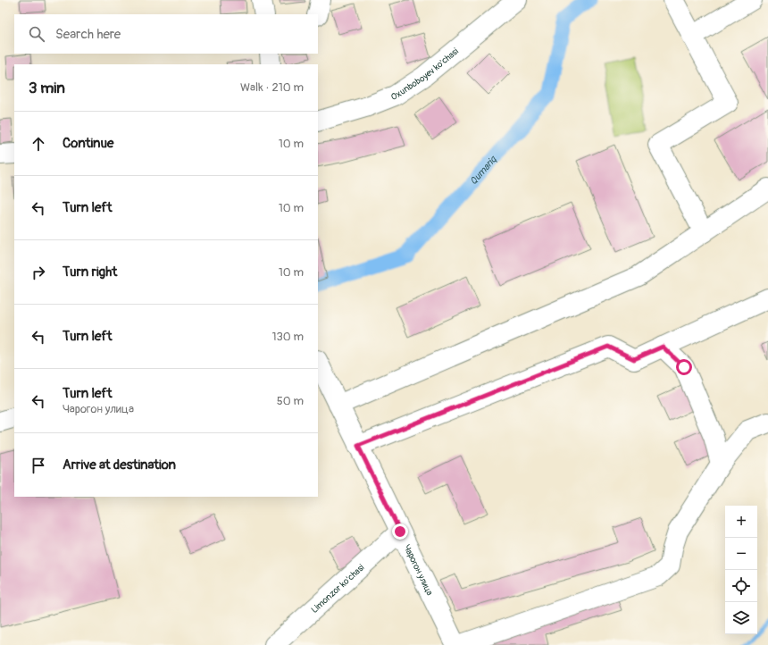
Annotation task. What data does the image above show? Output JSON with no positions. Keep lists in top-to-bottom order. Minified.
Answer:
{"streets":{"street":["Oxunboboyev ko'chasi","Чарогон улица","Limonzor ko'chasi"]},"crossings":[["Чарогон улица","Limonzor ko'chasi"]],"water":["Qumariq"],"page":{"search":"Search here","heading":["3 min","Walk · 210 m"],"list":[["Continue","10 m"],["Turn left","10 m"],["Turn right","10 m"],["Turn left","130 m"],["Turn left","Чарогон улица","50 m"],"Arrive at destination"],"map_buttons":["+","−"]}}
